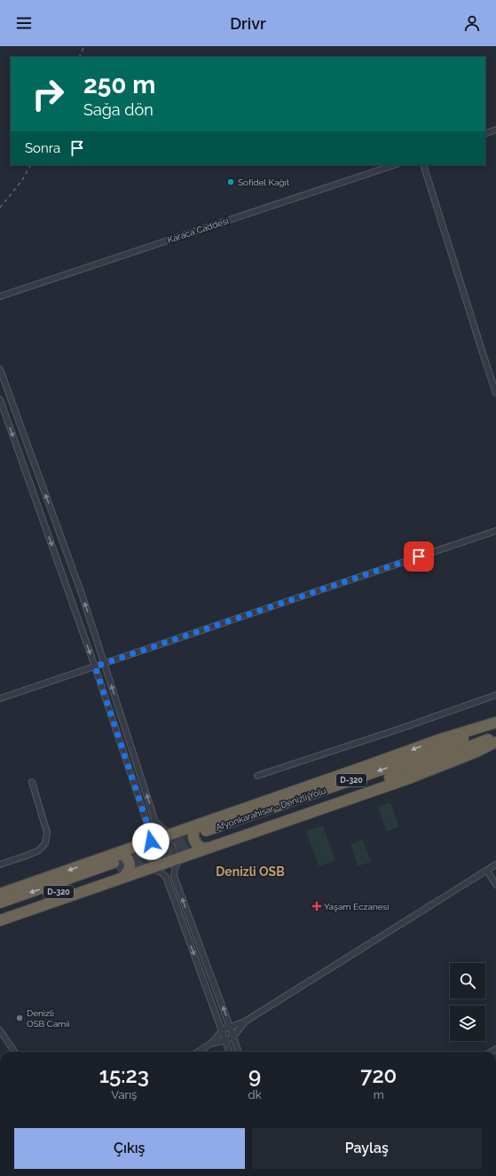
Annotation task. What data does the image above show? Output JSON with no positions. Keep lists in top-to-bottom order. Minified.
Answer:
{"streets":{"highway":["D-320","Afyonkarahisar - Denizli Yolu"],"street":["Karaca Caddesi"]},"crossings":[["D-320","Afyonkarahisar - Denizli Yolu"]],"districts":["Denizli OSB"],"places":{"other":["Sofidel Kağıt","Denizli OSB Camii"],"health":["Yaşam Eczanesi"]},"page":{"header":"Drivr","turn":["250 m","Sağa dön"],"then":"Sonra","eta":["15:23","Varış","9","dk","720","m"],"buttons":["Çıkış","Paylaş"]}}
